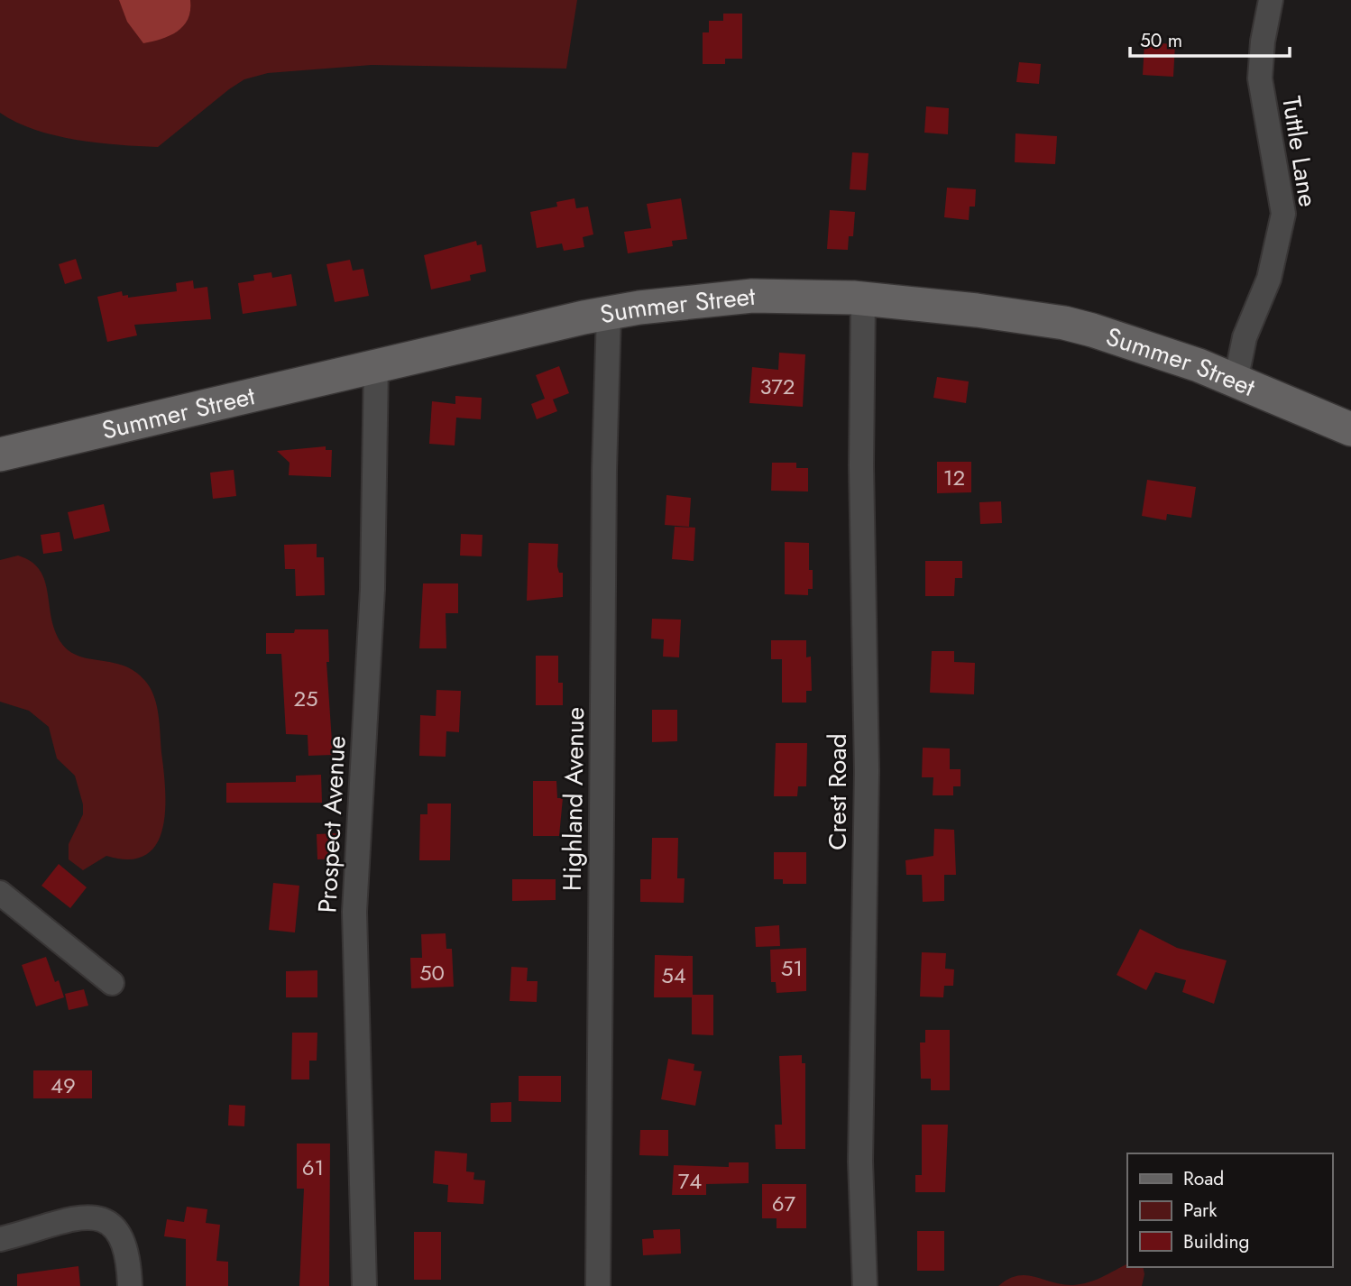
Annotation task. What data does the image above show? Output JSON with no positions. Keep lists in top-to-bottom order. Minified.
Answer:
{"streets":{"main road":["Summer Street"],"street":["Tuttle Lane","Crest Road","Highland Avenue","Prospect Avenue"]},"crossings":[["Tuttle Lane","Summer Street"],["Summer Street","Crest Road"],["Summer Street","Highland Avenue"],["Summer Street","Prospect Avenue"]],"house_numbers":["372","12","25","51","50","54","49","61","74","67"],"legend":["Road","Park","Building"],"scale_bar":"50 m"}
